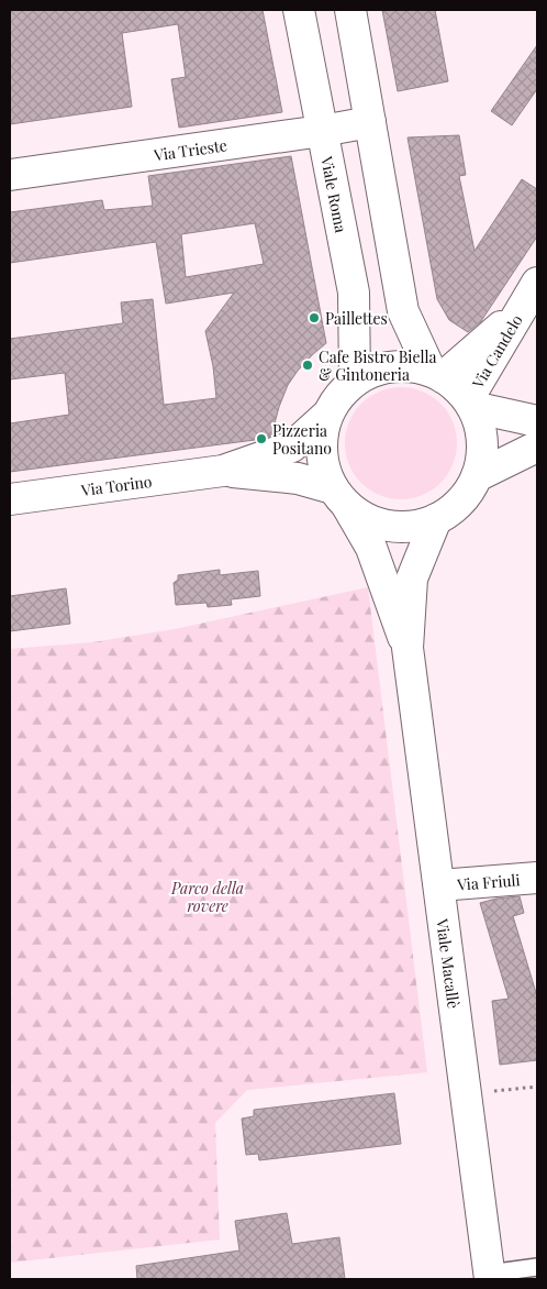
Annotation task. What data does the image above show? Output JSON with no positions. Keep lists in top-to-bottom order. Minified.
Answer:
{"streets":{"street":["Via Trieste","Viale Roma","Via Candelo","Via Torino","Via Friuli","Viale Macallè"]},"crossings":[["Via Trieste","Viale Roma"],["Viale Roma","Via Candelo"],["Viale Roma","Via Torino"],["Viale Roma","Viale Macallè"],["Via Candelo","Via Torino"],["Via Candelo","Viale Macallè"],["Via Torino","Viale Macallè"],["Via Friuli","Viale Macallè"]],"parks":["Parco della rovere"],"places":["Paillettes","Cafe Bistro Biella & Gintoneria","Pizzeria Positano"]}
